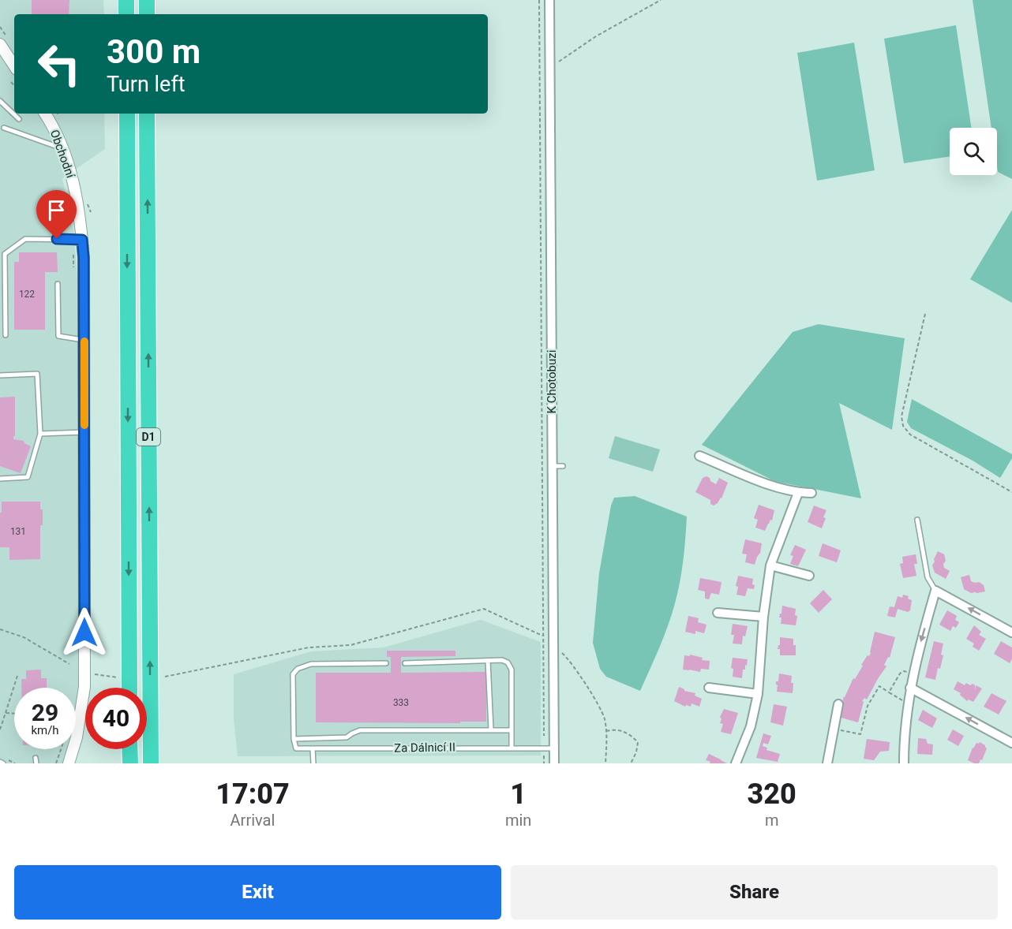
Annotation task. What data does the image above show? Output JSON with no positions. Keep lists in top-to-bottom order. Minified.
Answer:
{"streets":{"highway":["D1"],"street":["Obchodní","K Chotobuzi"],"lane":["Za Dálnicí II"]},"crossings":[["K Chotobuzi","Za Dálnicí II"]],"house_numbers":["122","131","333"],"page":{"turn":["300 m","Turn left"],"speed":"29 km/h","limit":"40","eta":["17:07","Arrival","1","min","320","m"],"buttons":["Exit","Share"]}}
